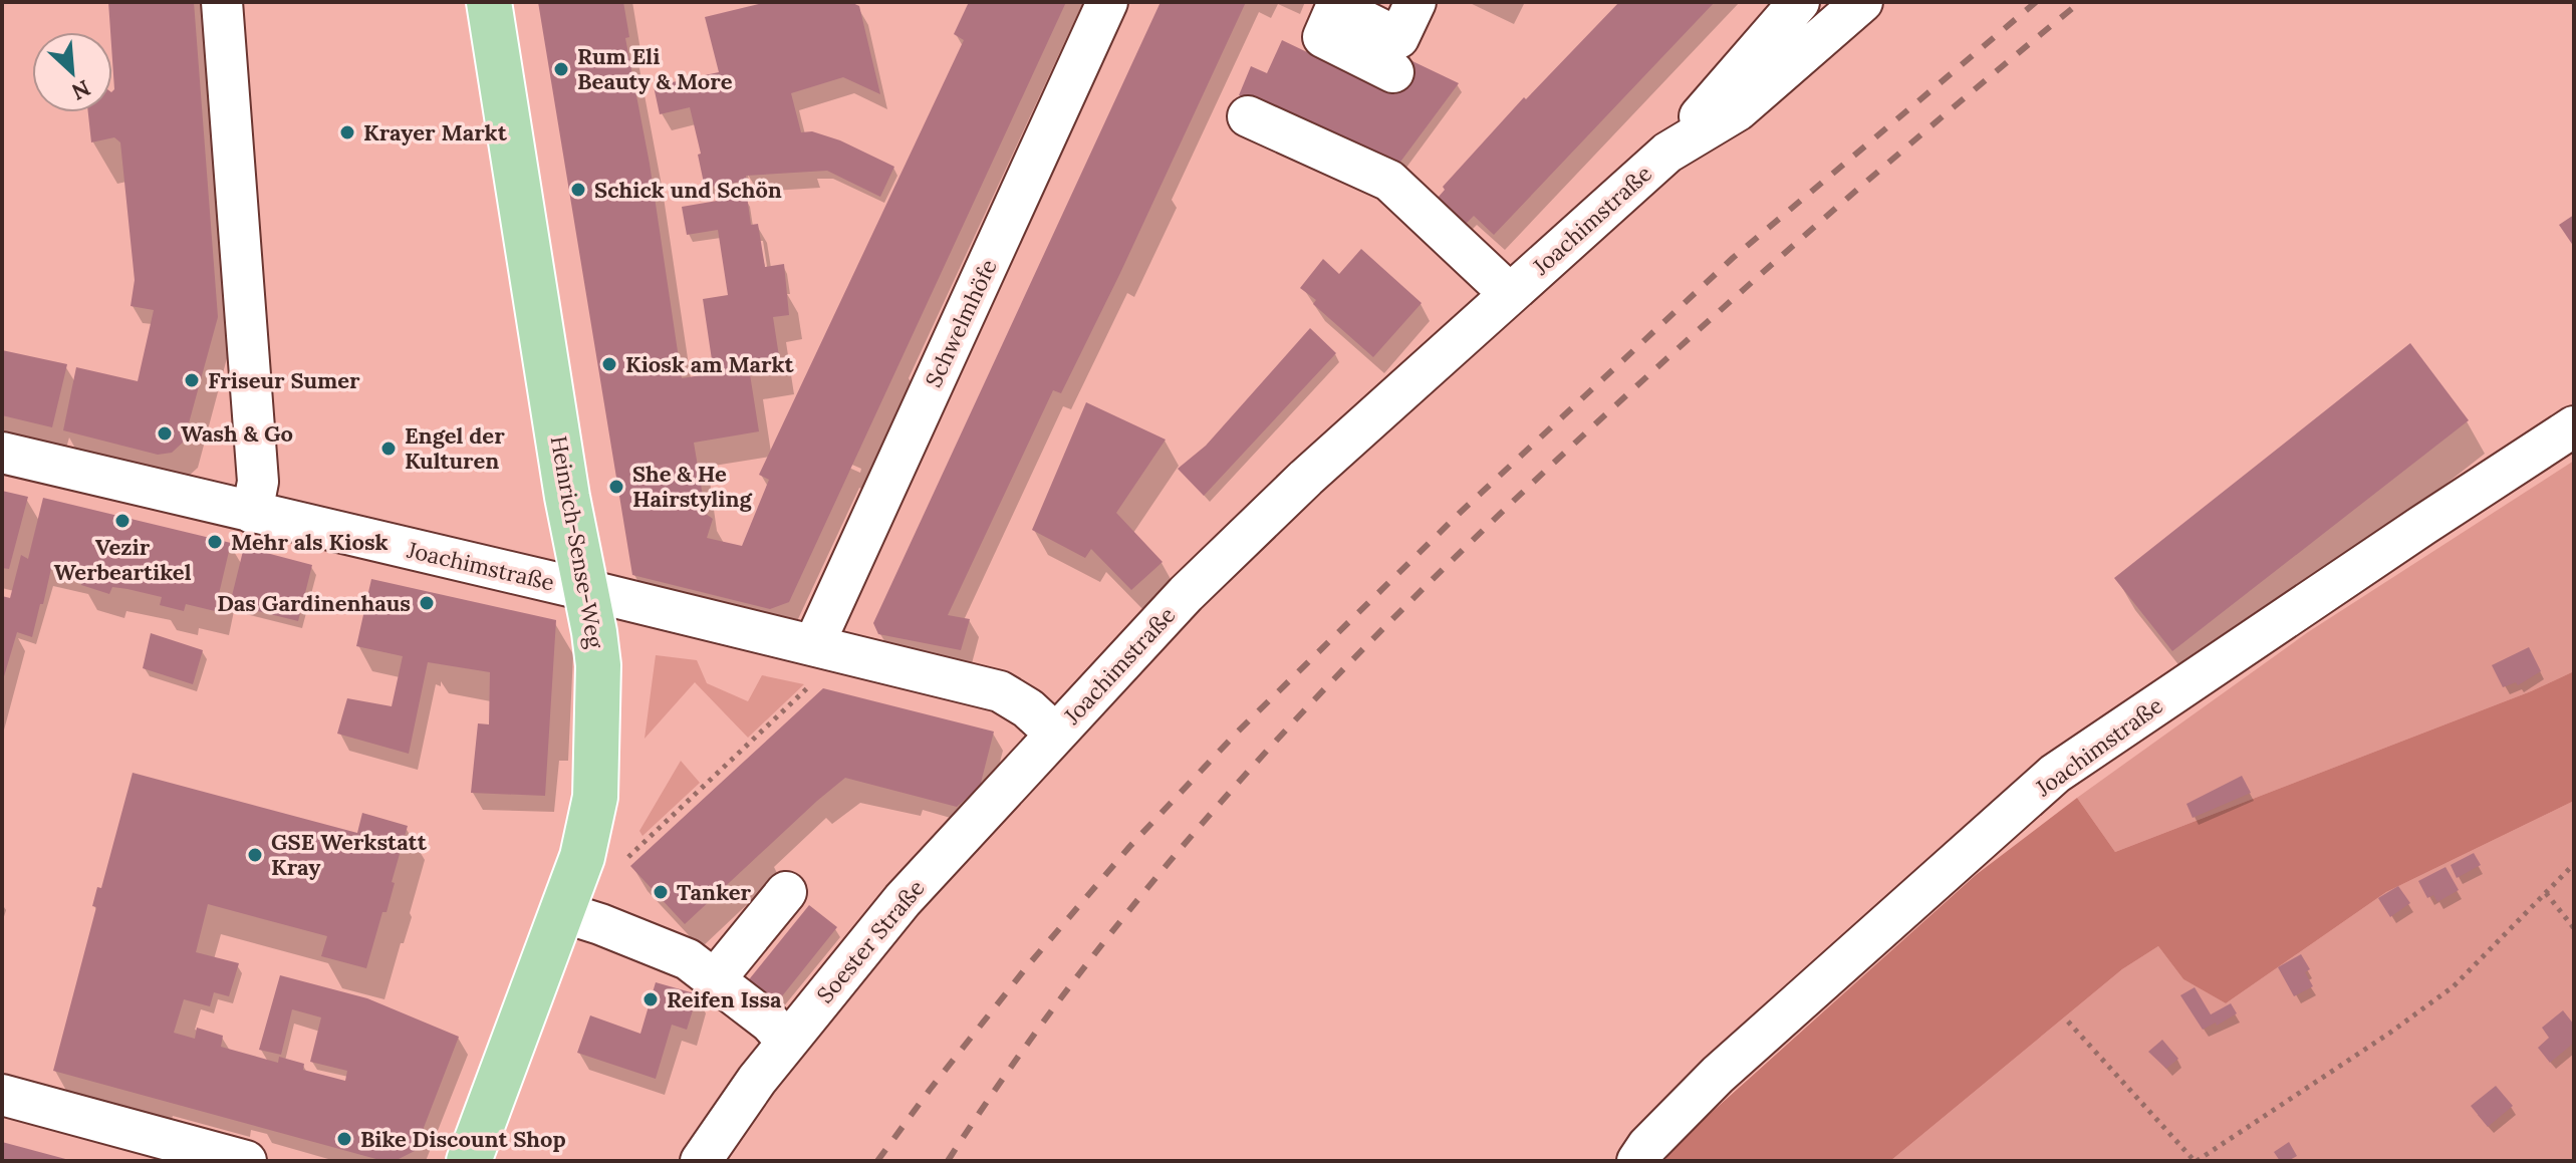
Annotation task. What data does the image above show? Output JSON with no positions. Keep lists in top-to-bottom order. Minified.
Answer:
{"streets":{"main road":["Heinrich-Sense-Weg"],"street":["Joachimstraße","Schwelmhöfe","Soester Straße"]},"crossings":[["Joachimstraße","Schwelmhöfe"],["Joachimstraße","Heinrich-Sense-Weg"],["Joachimstraße","Soester Straße"]],"places":["Rum Eli Beauty & More","Krayer Markt","Schick und Schön","Kiosk am Markt","Friseur Sumer","Wash & Go","Engel der Kulturen","She & He Hairstyling","Vezir Werbeartikel","Mehr als Kiosk","Das Gardinenhaus","GSE Werkstatt Kray","Tanker","Reifen Issa","Bike Discount Shop"],"north":"bottom right"}
